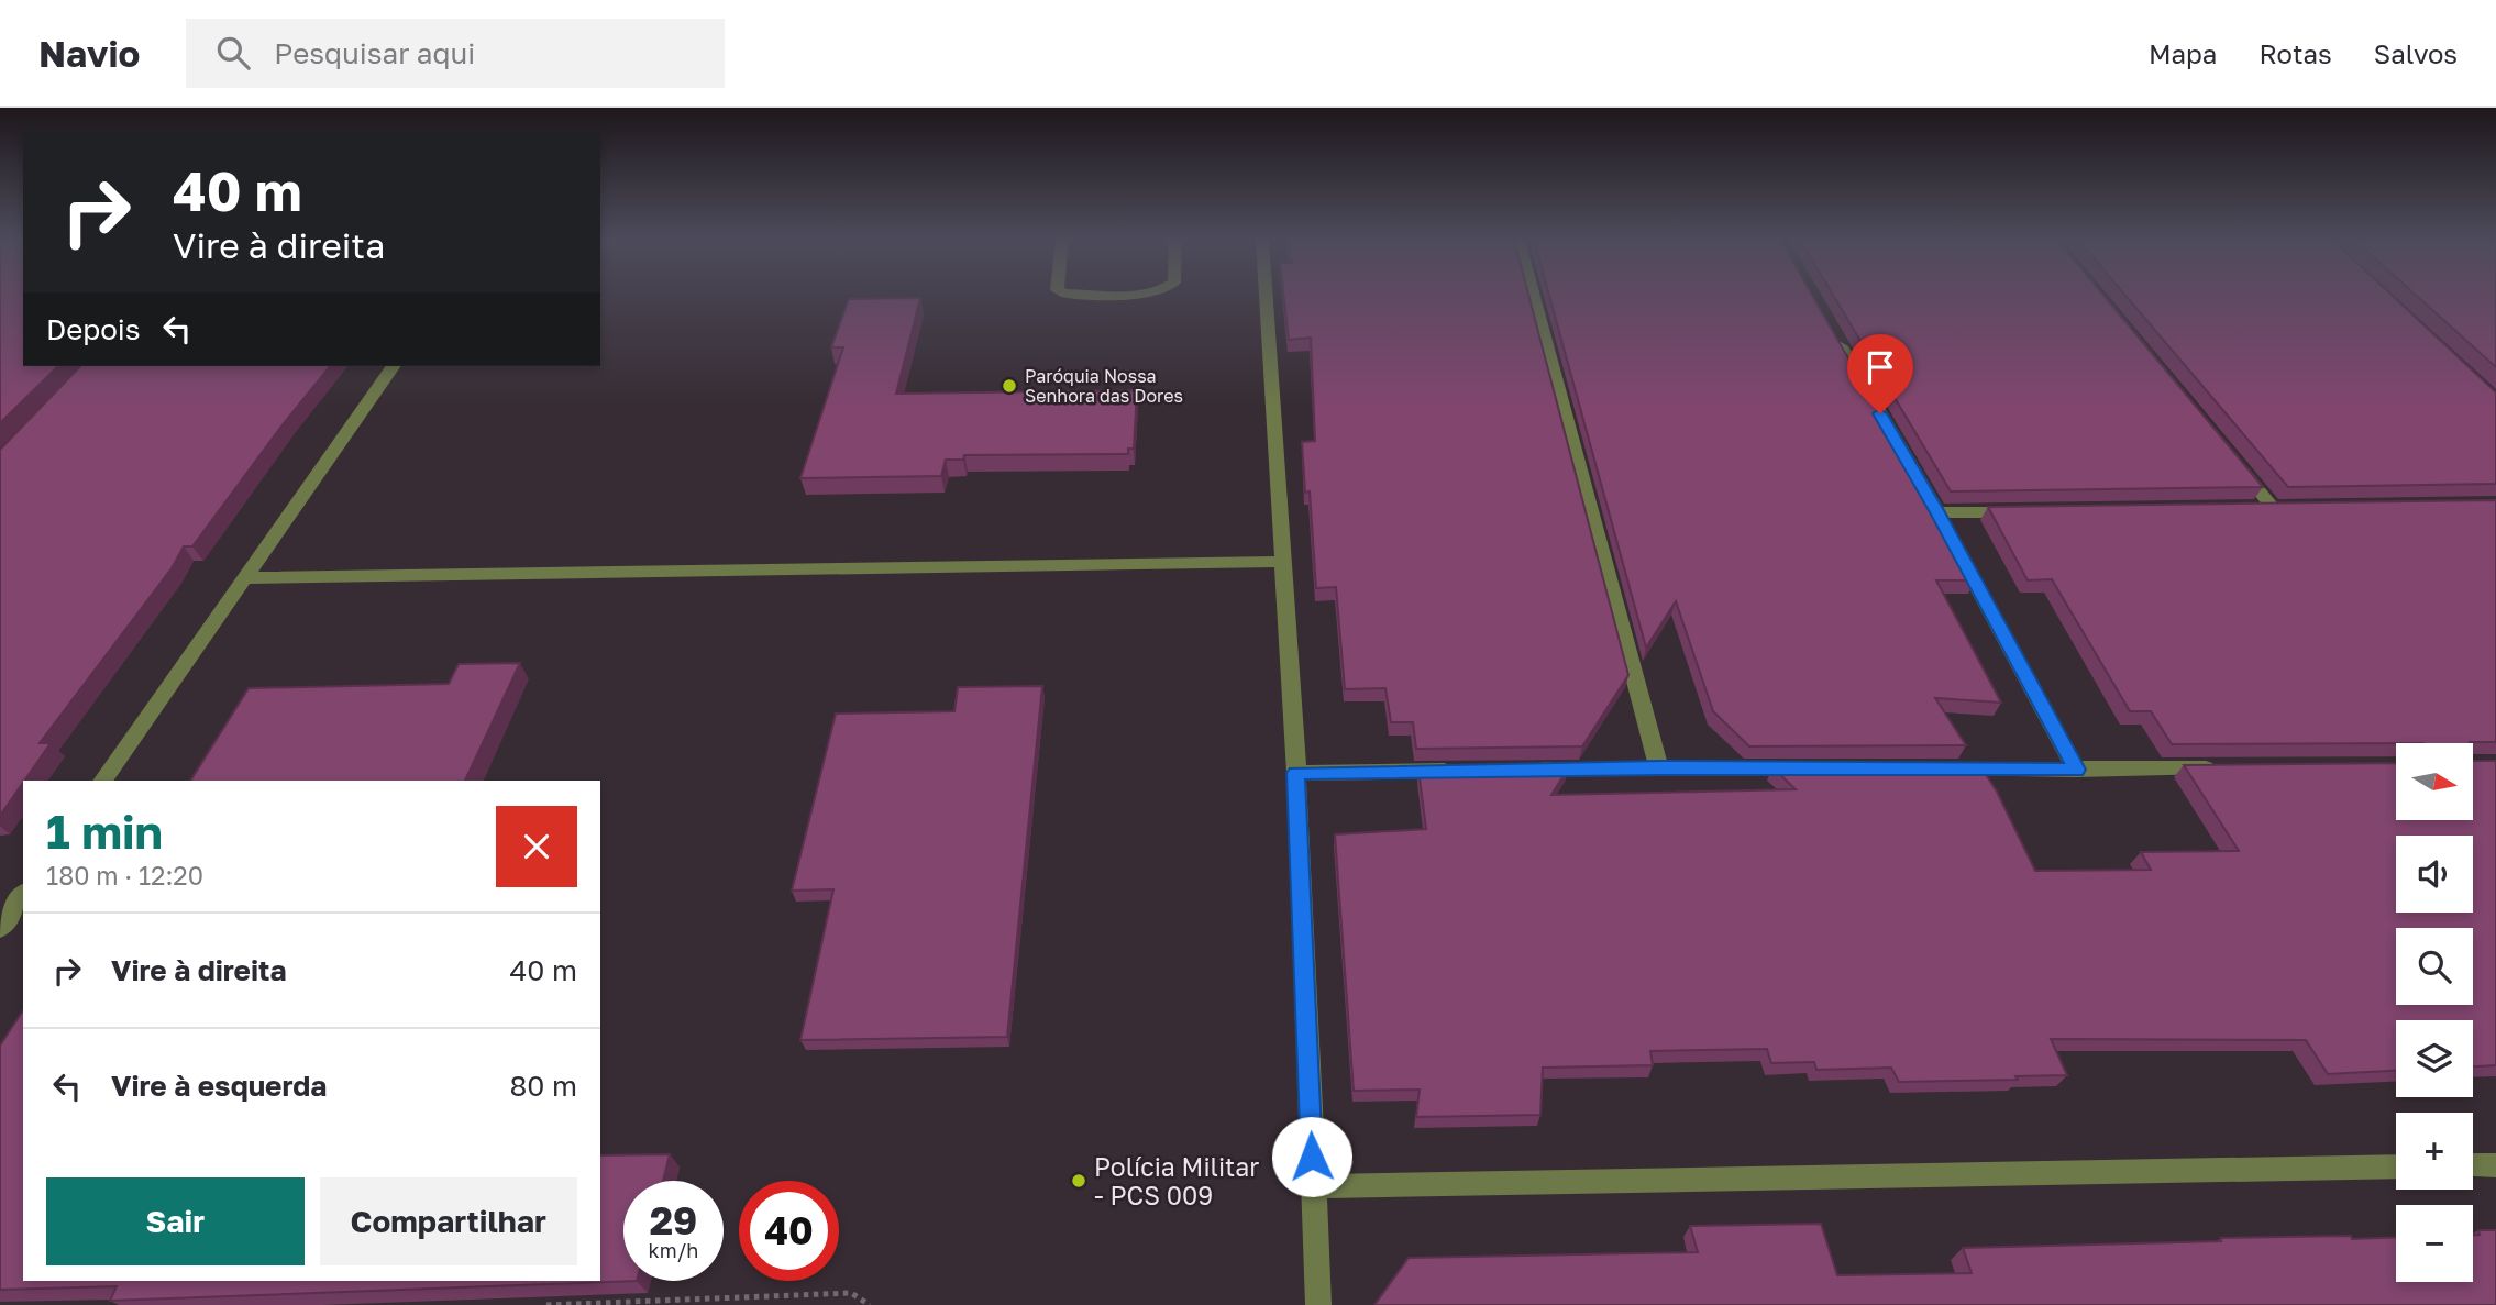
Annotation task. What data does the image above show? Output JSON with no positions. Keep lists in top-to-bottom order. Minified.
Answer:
{"places":["Paróquia Nossa Senhora das Dores","Polícia Militar - PCS 009"],"north":"right","page":{"header":"Navio","search":"Pesquisar aqui","nav":["Mapa","Rotas","Salvos"],"turn":["40 m","Vire à direita"],"then":"Depois","map_buttons":["+","−"],"heading":["1 min","180 m · 12:20"],"list":[{"name":"Vire à direita","value":"40 m"},{"name":"Vire à esquerda","value":"80 m"}],"buttons":["Sair","Compartilhar"],"speed":"29 km/h","limit":"40"}}
